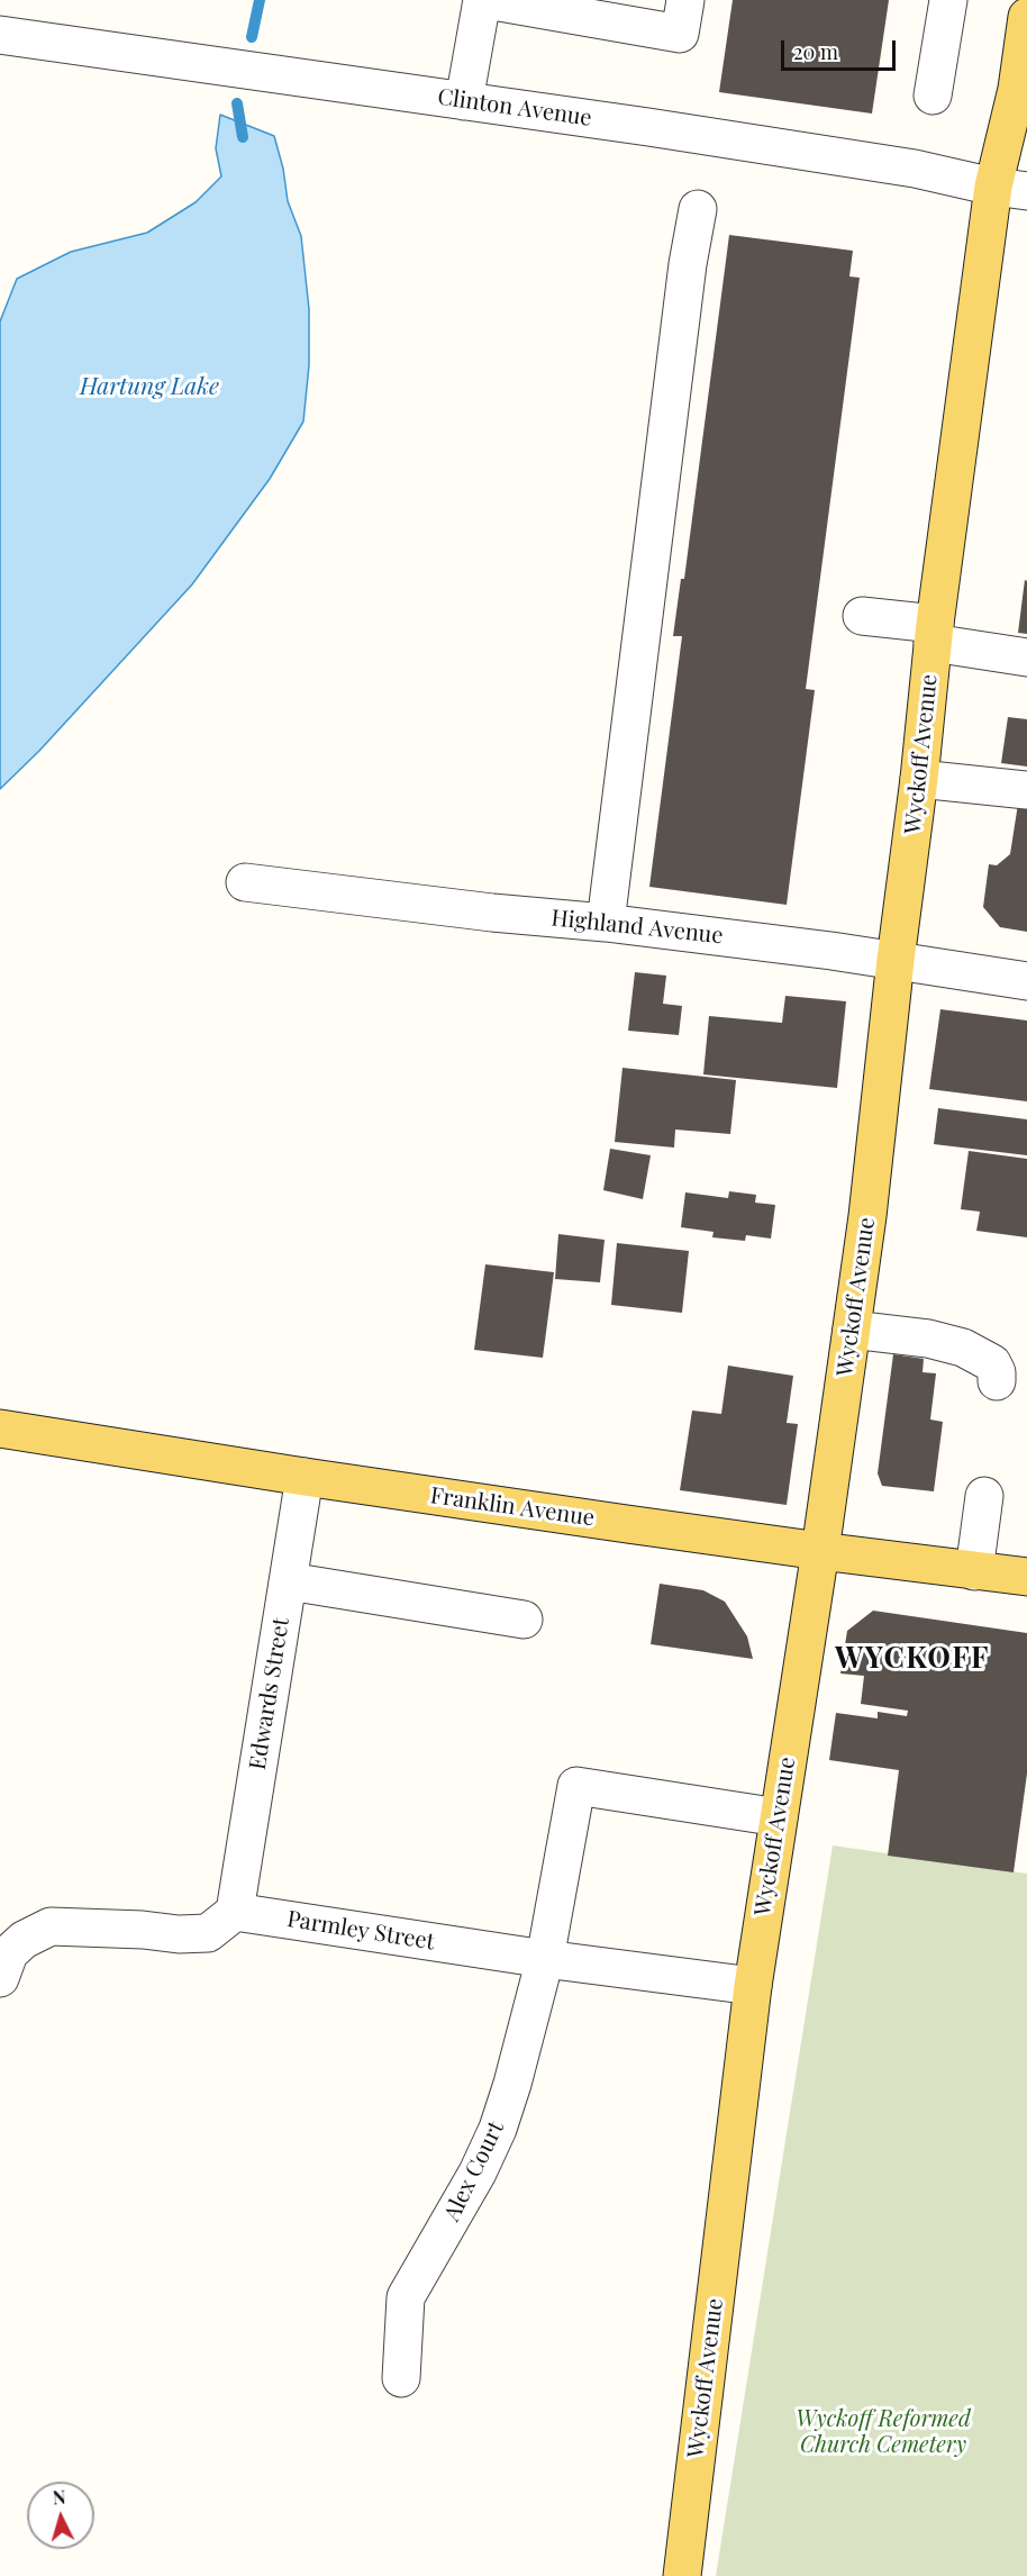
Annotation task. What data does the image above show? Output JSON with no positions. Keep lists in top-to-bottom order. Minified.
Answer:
{"streets":{"main road":["Wyckoff Avenue","Franklin Avenue"],"street":["Clinton Avenue","Highland Avenue","Edwards Street","Parmley Street","Alex Court"]},"crossings":[["Clinton Avenue","Wyckoff Avenue"],["Wyckoff Avenue","Highland Avenue"],["Wyckoff Avenue","Franklin Avenue"],["Wyckoff Avenue","Parmley Street"],["Wyckoff Avenue","Alex Court"],["Franklin Avenue","Edwards Street"],["Edwards Street","Parmley Street"],["Parmley Street","Alex Court"]],"districts":["WYCKOFF"],"water":["Hartung Lake"],"parks":["Wyckoff Reformed Church Cemetery"],"scale_bar":"20 m","north":"top"}
